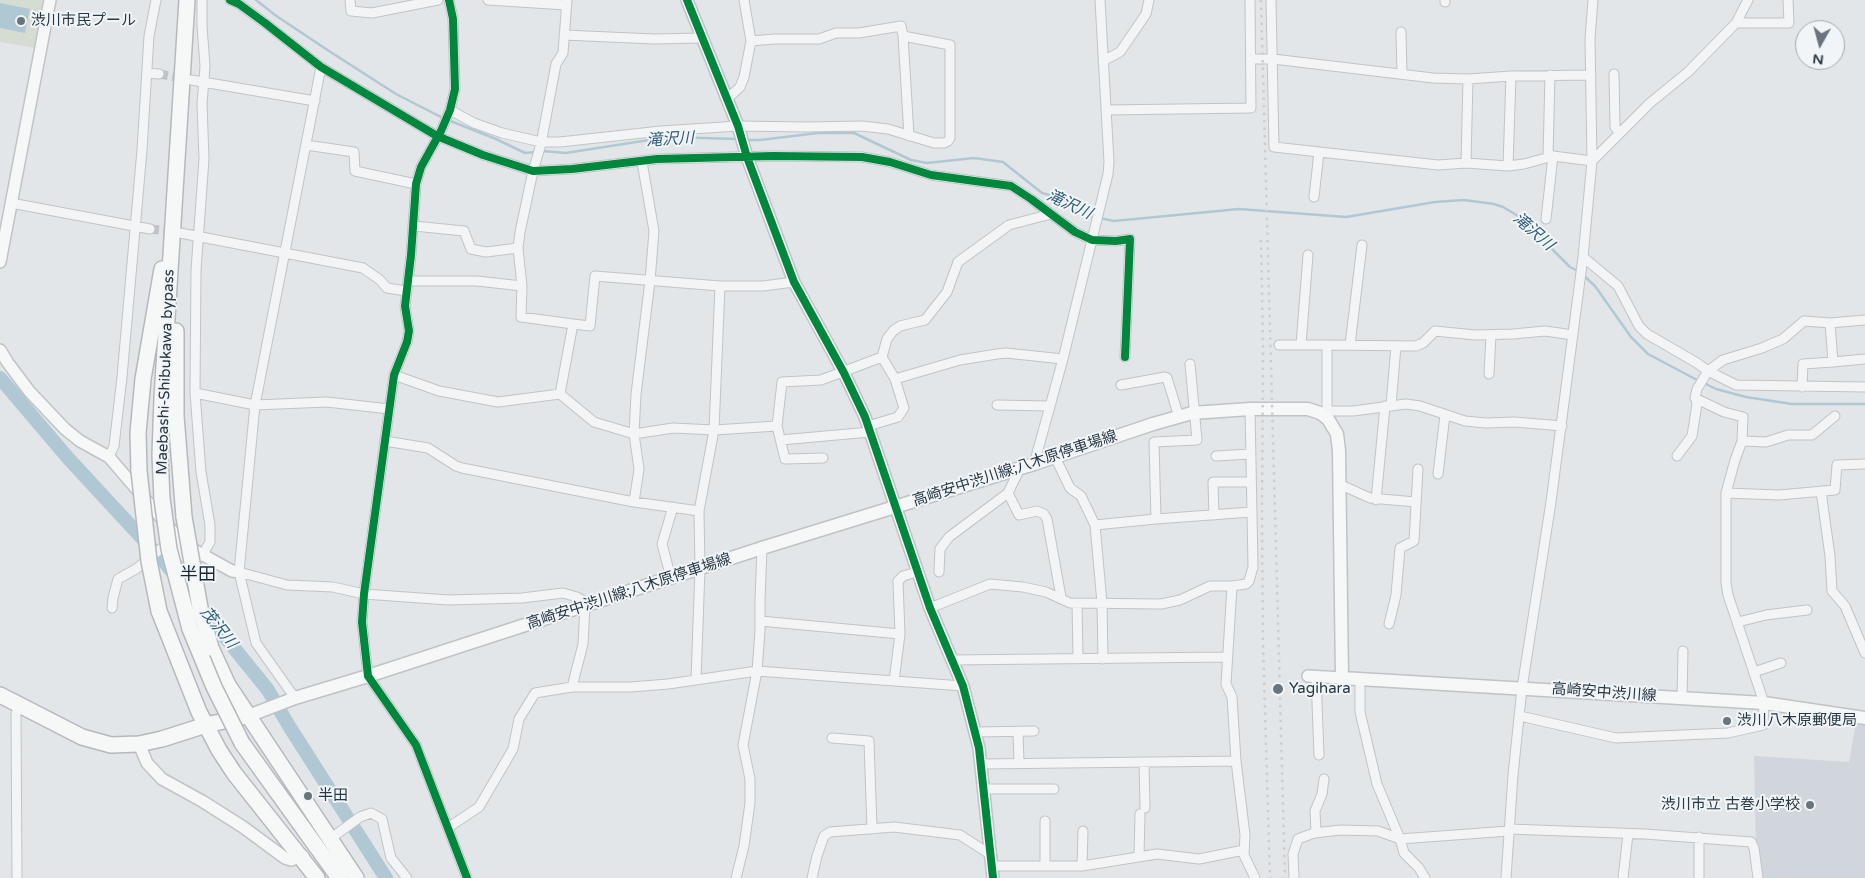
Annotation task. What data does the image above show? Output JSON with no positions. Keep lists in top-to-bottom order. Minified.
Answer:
{"streets":{"highway":["Maebashi-Shibukawa bypass"],"main road":["高崎安中渋川線;八木原停車場線","高崎安中渋川線"]},"districts":["半田"],"water":["滝沢川","茂沢川"],"places":["渋川市民プール","Yagihara","渋川八木原郵便局","半田","渋川市立 古巻小学校"],"north":"bottom"}
